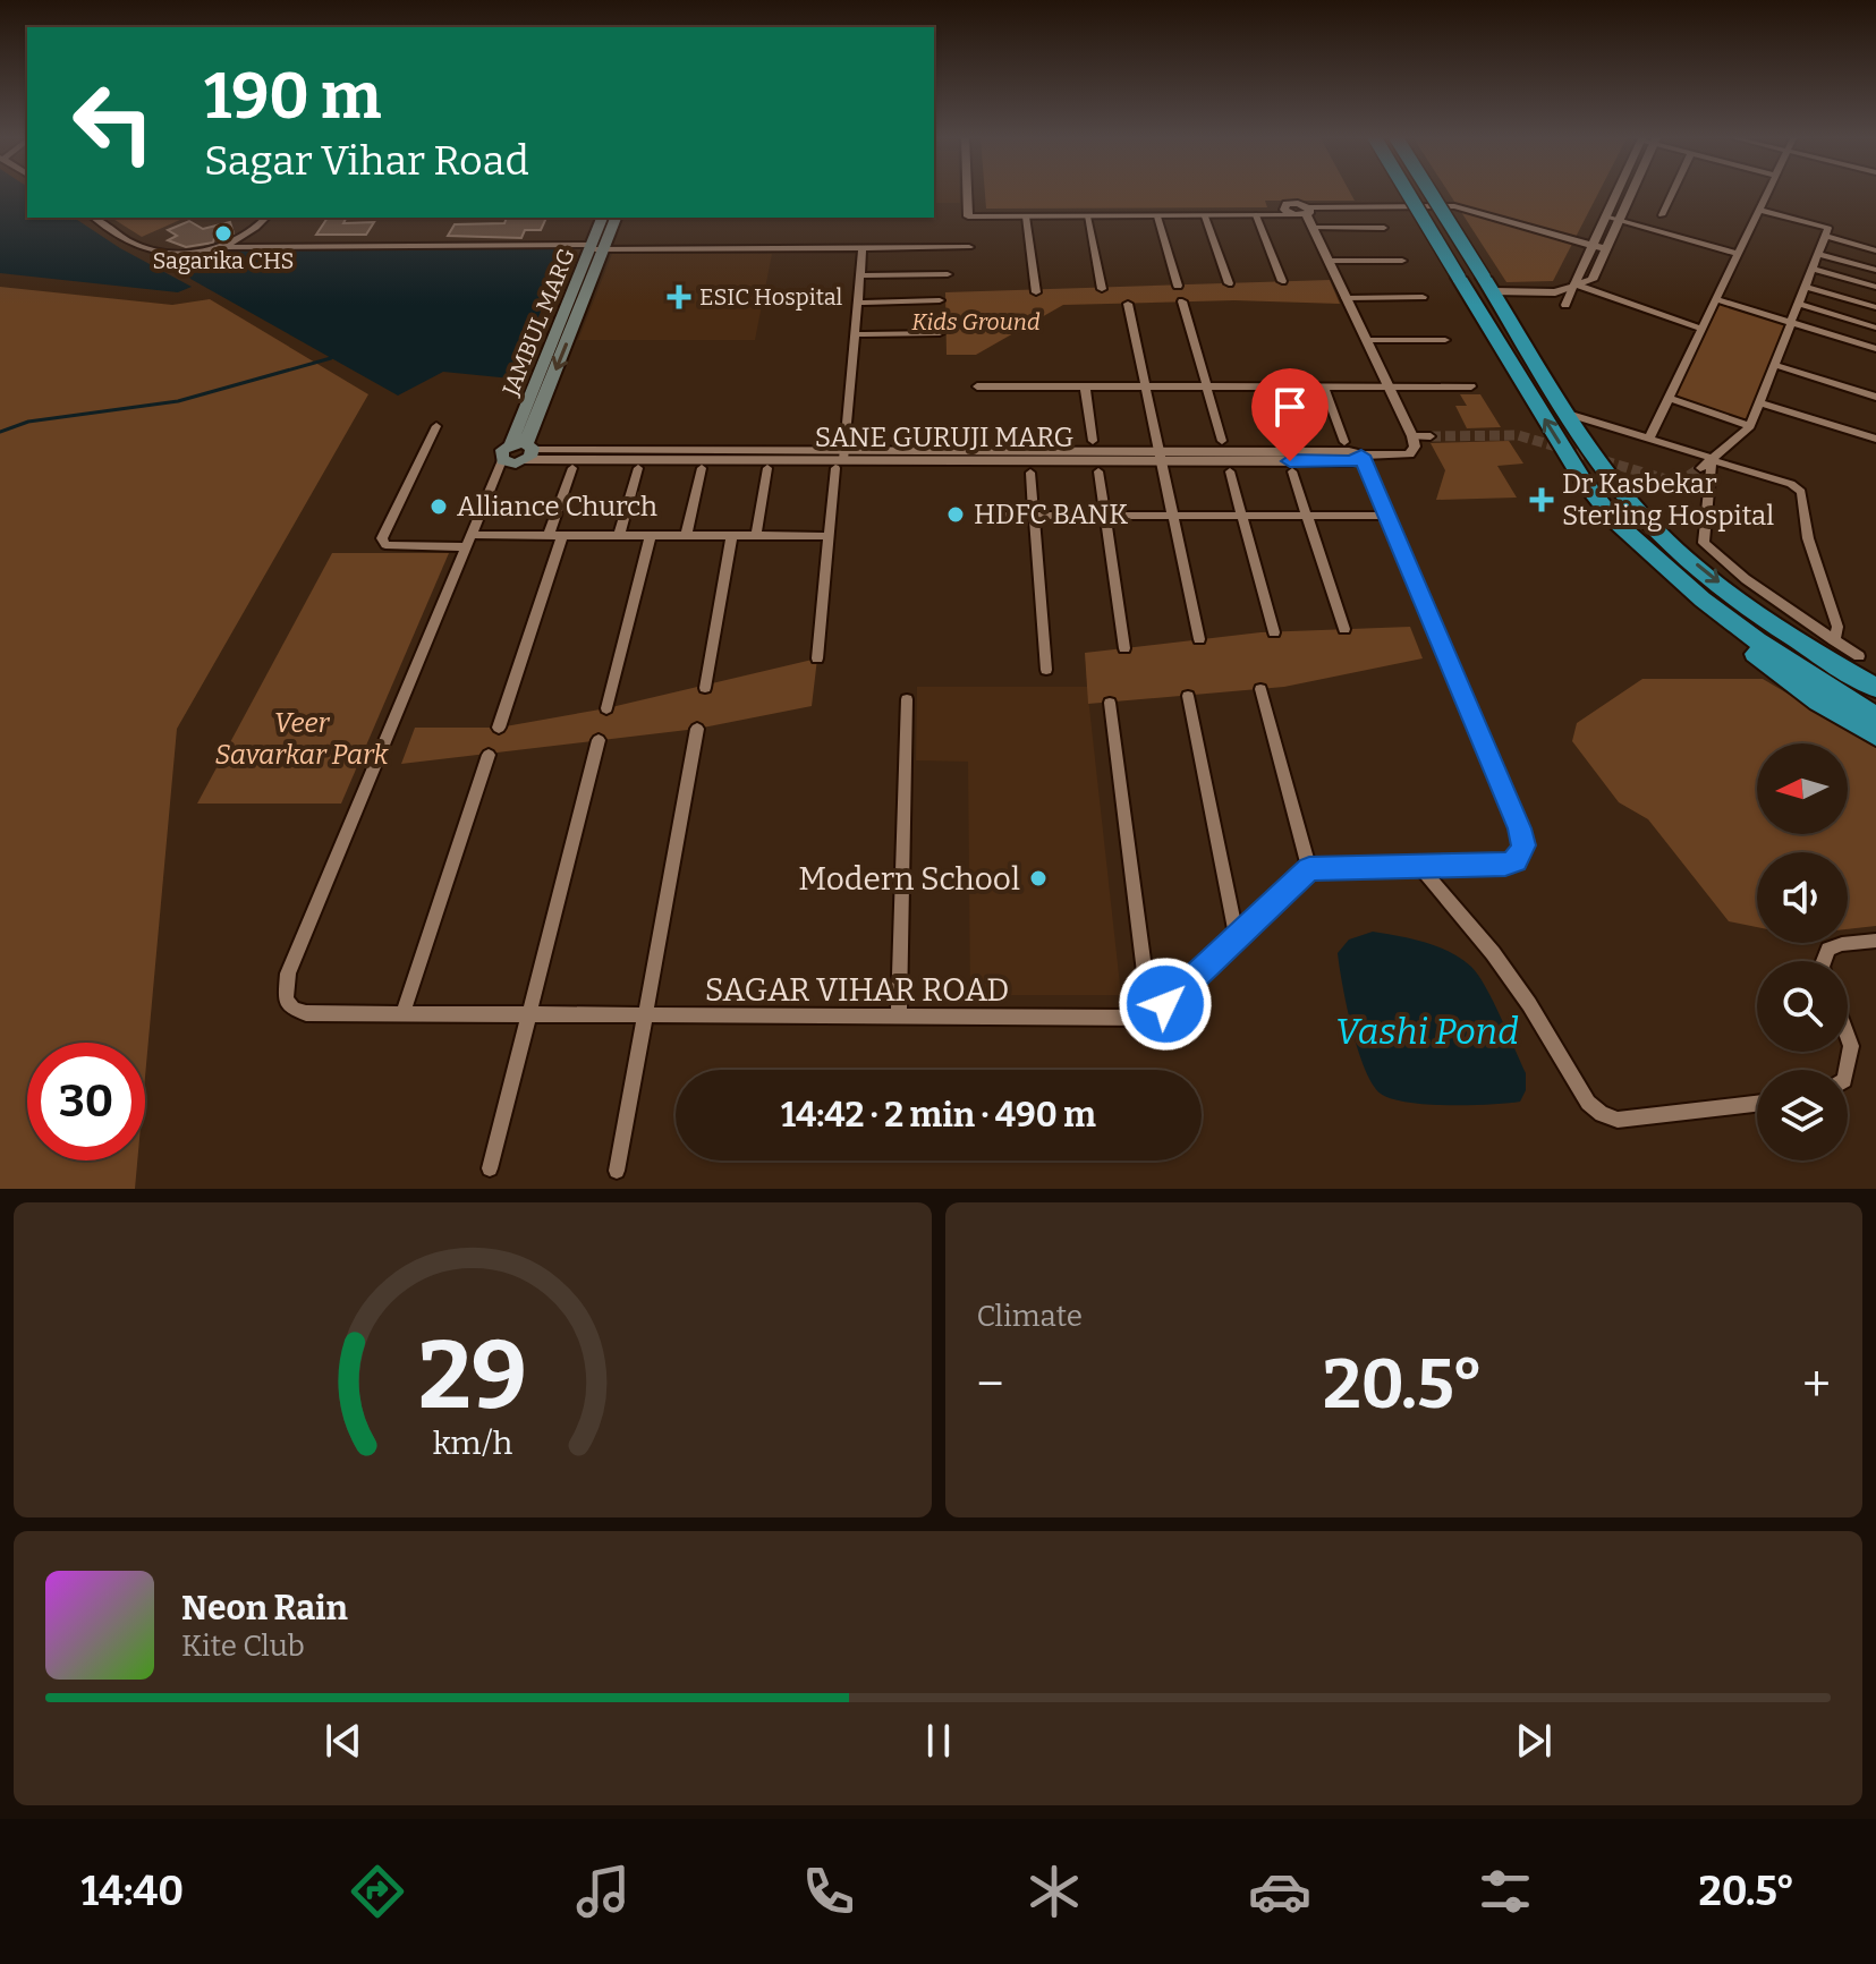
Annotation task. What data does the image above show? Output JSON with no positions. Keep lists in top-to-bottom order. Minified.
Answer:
{"streets":{"main road":["JAMBUL MARG"],"street":["SANE GURUJI MARG","SAGAR VIHAR ROAD"]},"crossings":[["JAMBUL MARG","SANE GURUJI MARG"],["JAMBUL MARG","SAGAR VIHAR ROAD"],["SANE GURUJI MARG","SAGAR VIHAR ROAD"]],"water":["Vashi Pond"],"parks":["Kids Ground","Veer Savarkar Park"],"places":{"other":["Sagarika CHS","Alliance Church","HDFC BANK","Modern School"],"health":["ESIC Hospital","Dr Kasbekar Sterling Hospital"]},"north":"left","page":{"turn":["190 m","Sagar Vihar Road"],"limit":"30","trip":"14:42 · 2 min · 490 m","tile":"Climate","heat":["−","20.5°","+"],"song":["Neon Rain","Kite Club"],"tabs":["14:40","20.5°"],"gauge":["29","km/h"]}}
